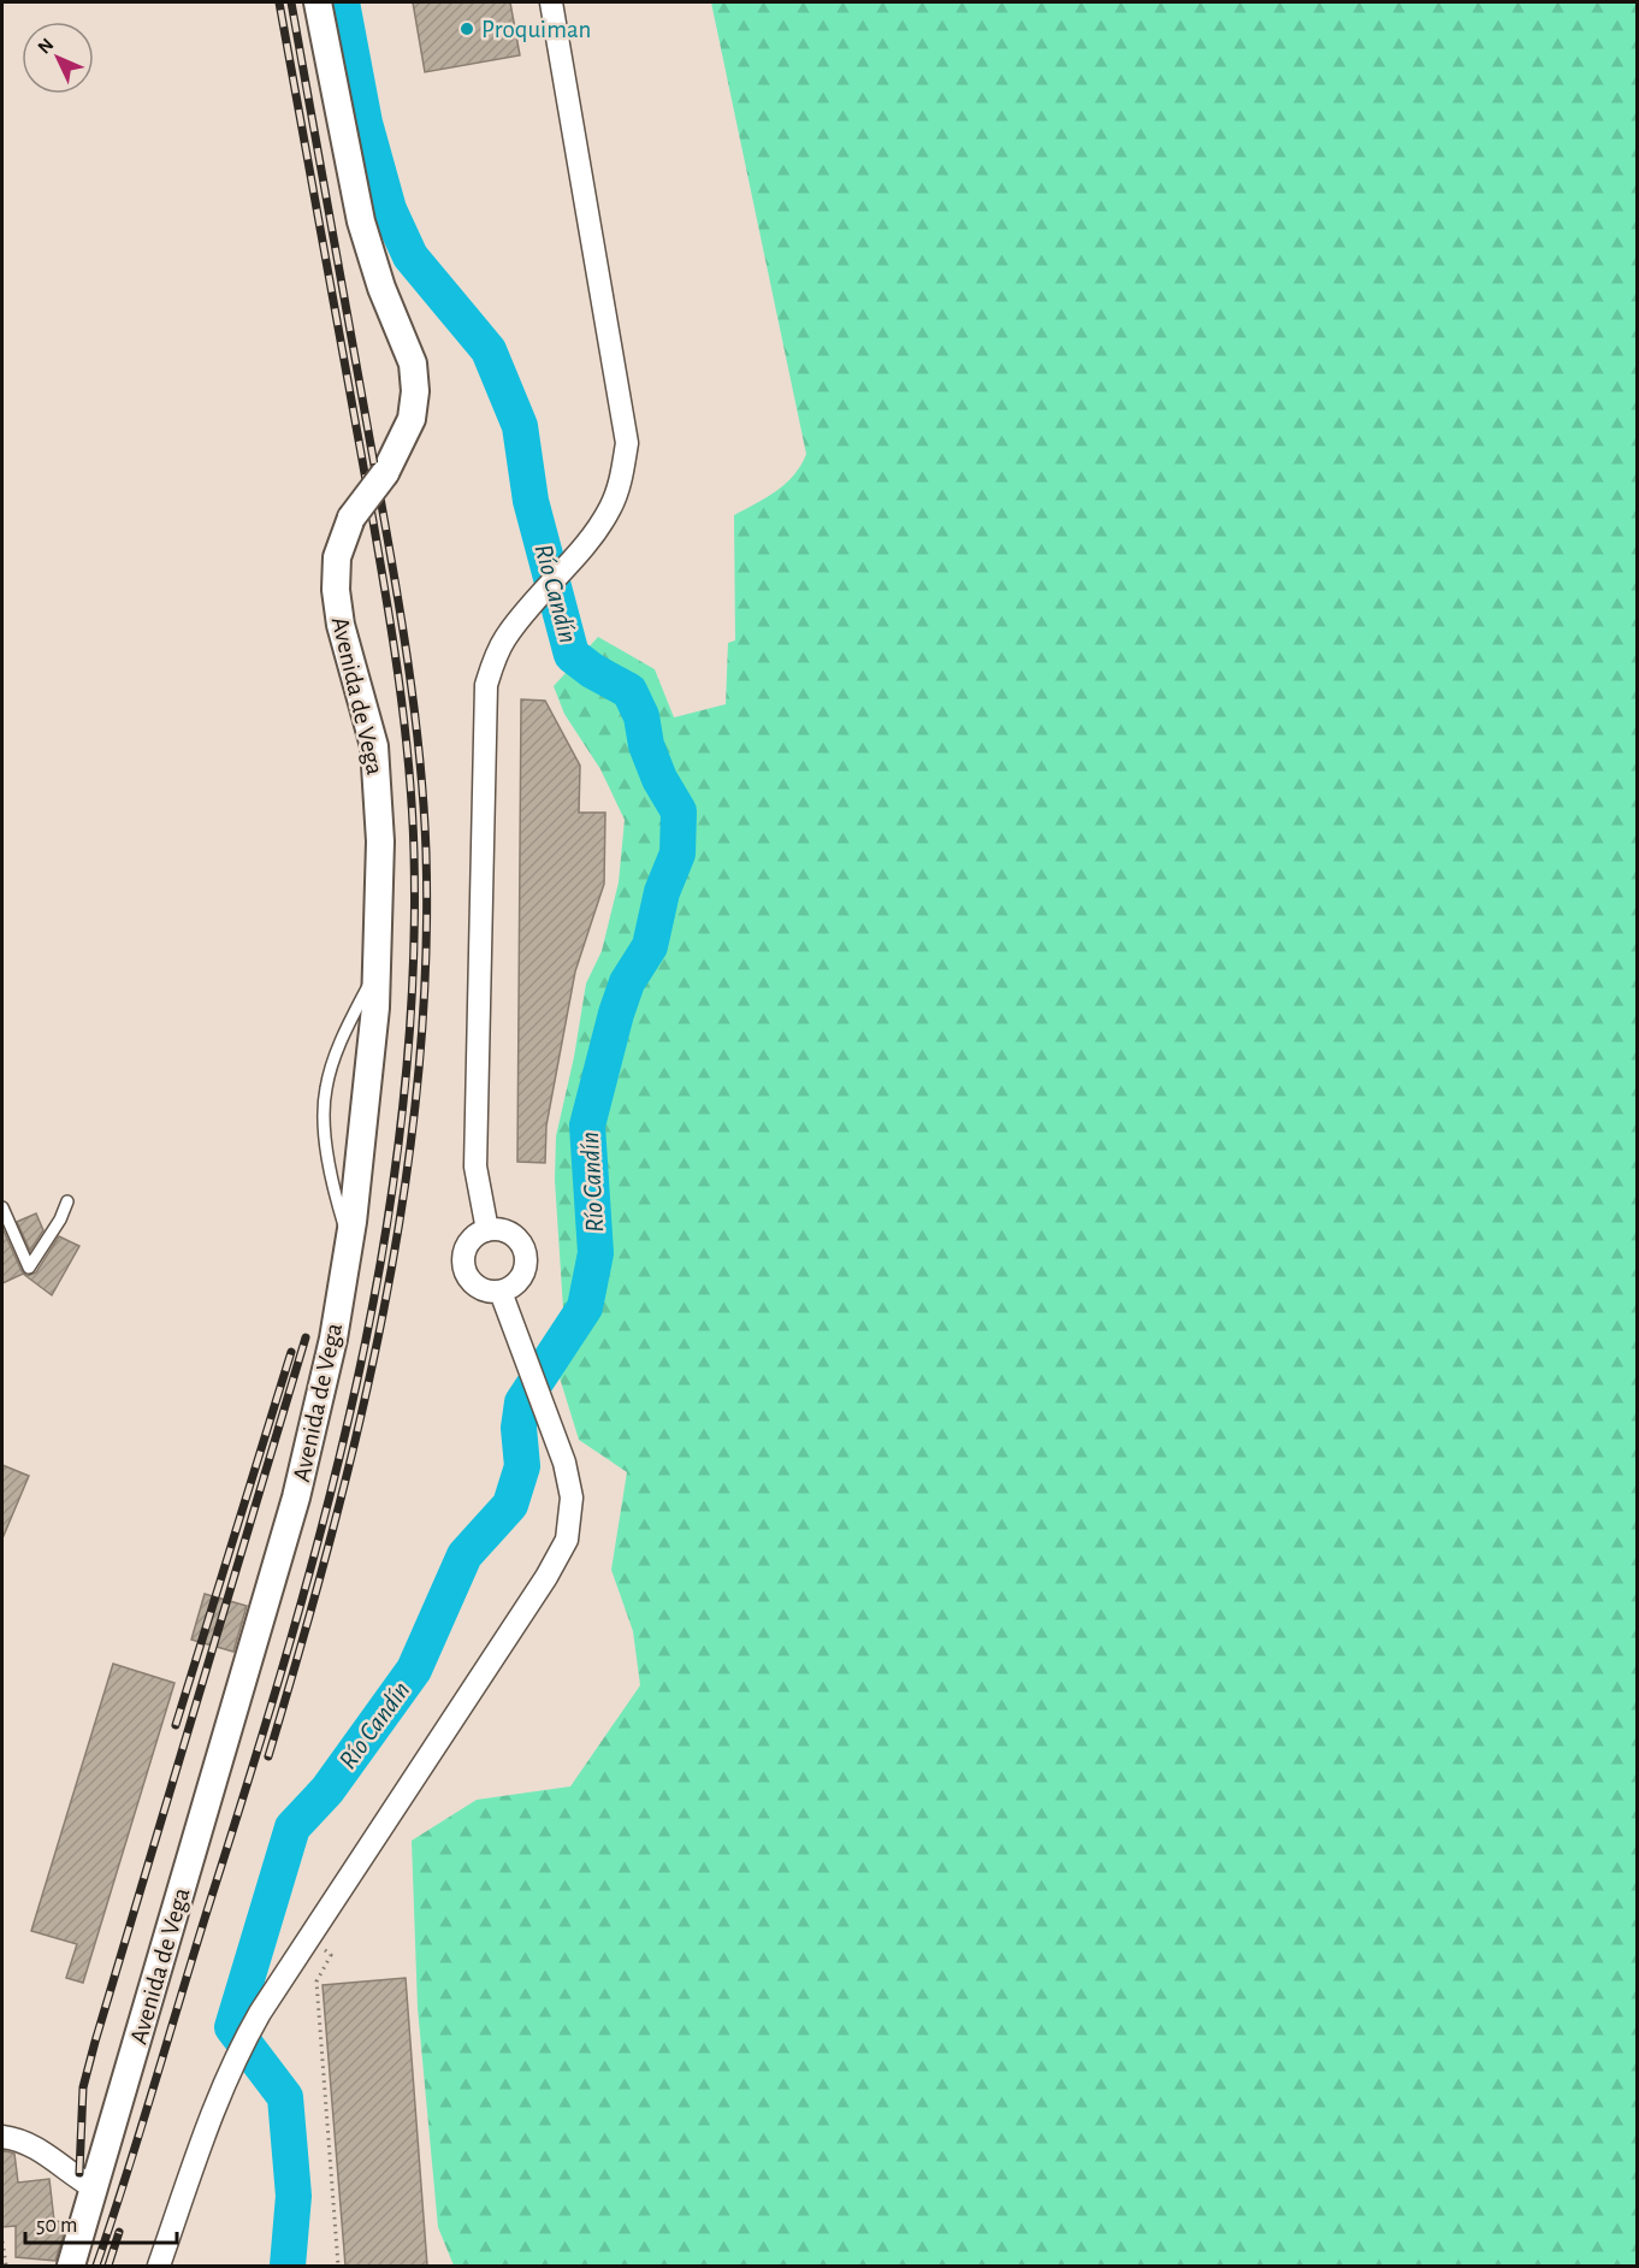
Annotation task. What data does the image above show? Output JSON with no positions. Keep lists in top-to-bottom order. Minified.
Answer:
{"streets":{"street":["Avenida de Vega"]},"water":["Río Candín"],"places":["Proquiman"],"scale_bar":"50 m","north":"top left"}
